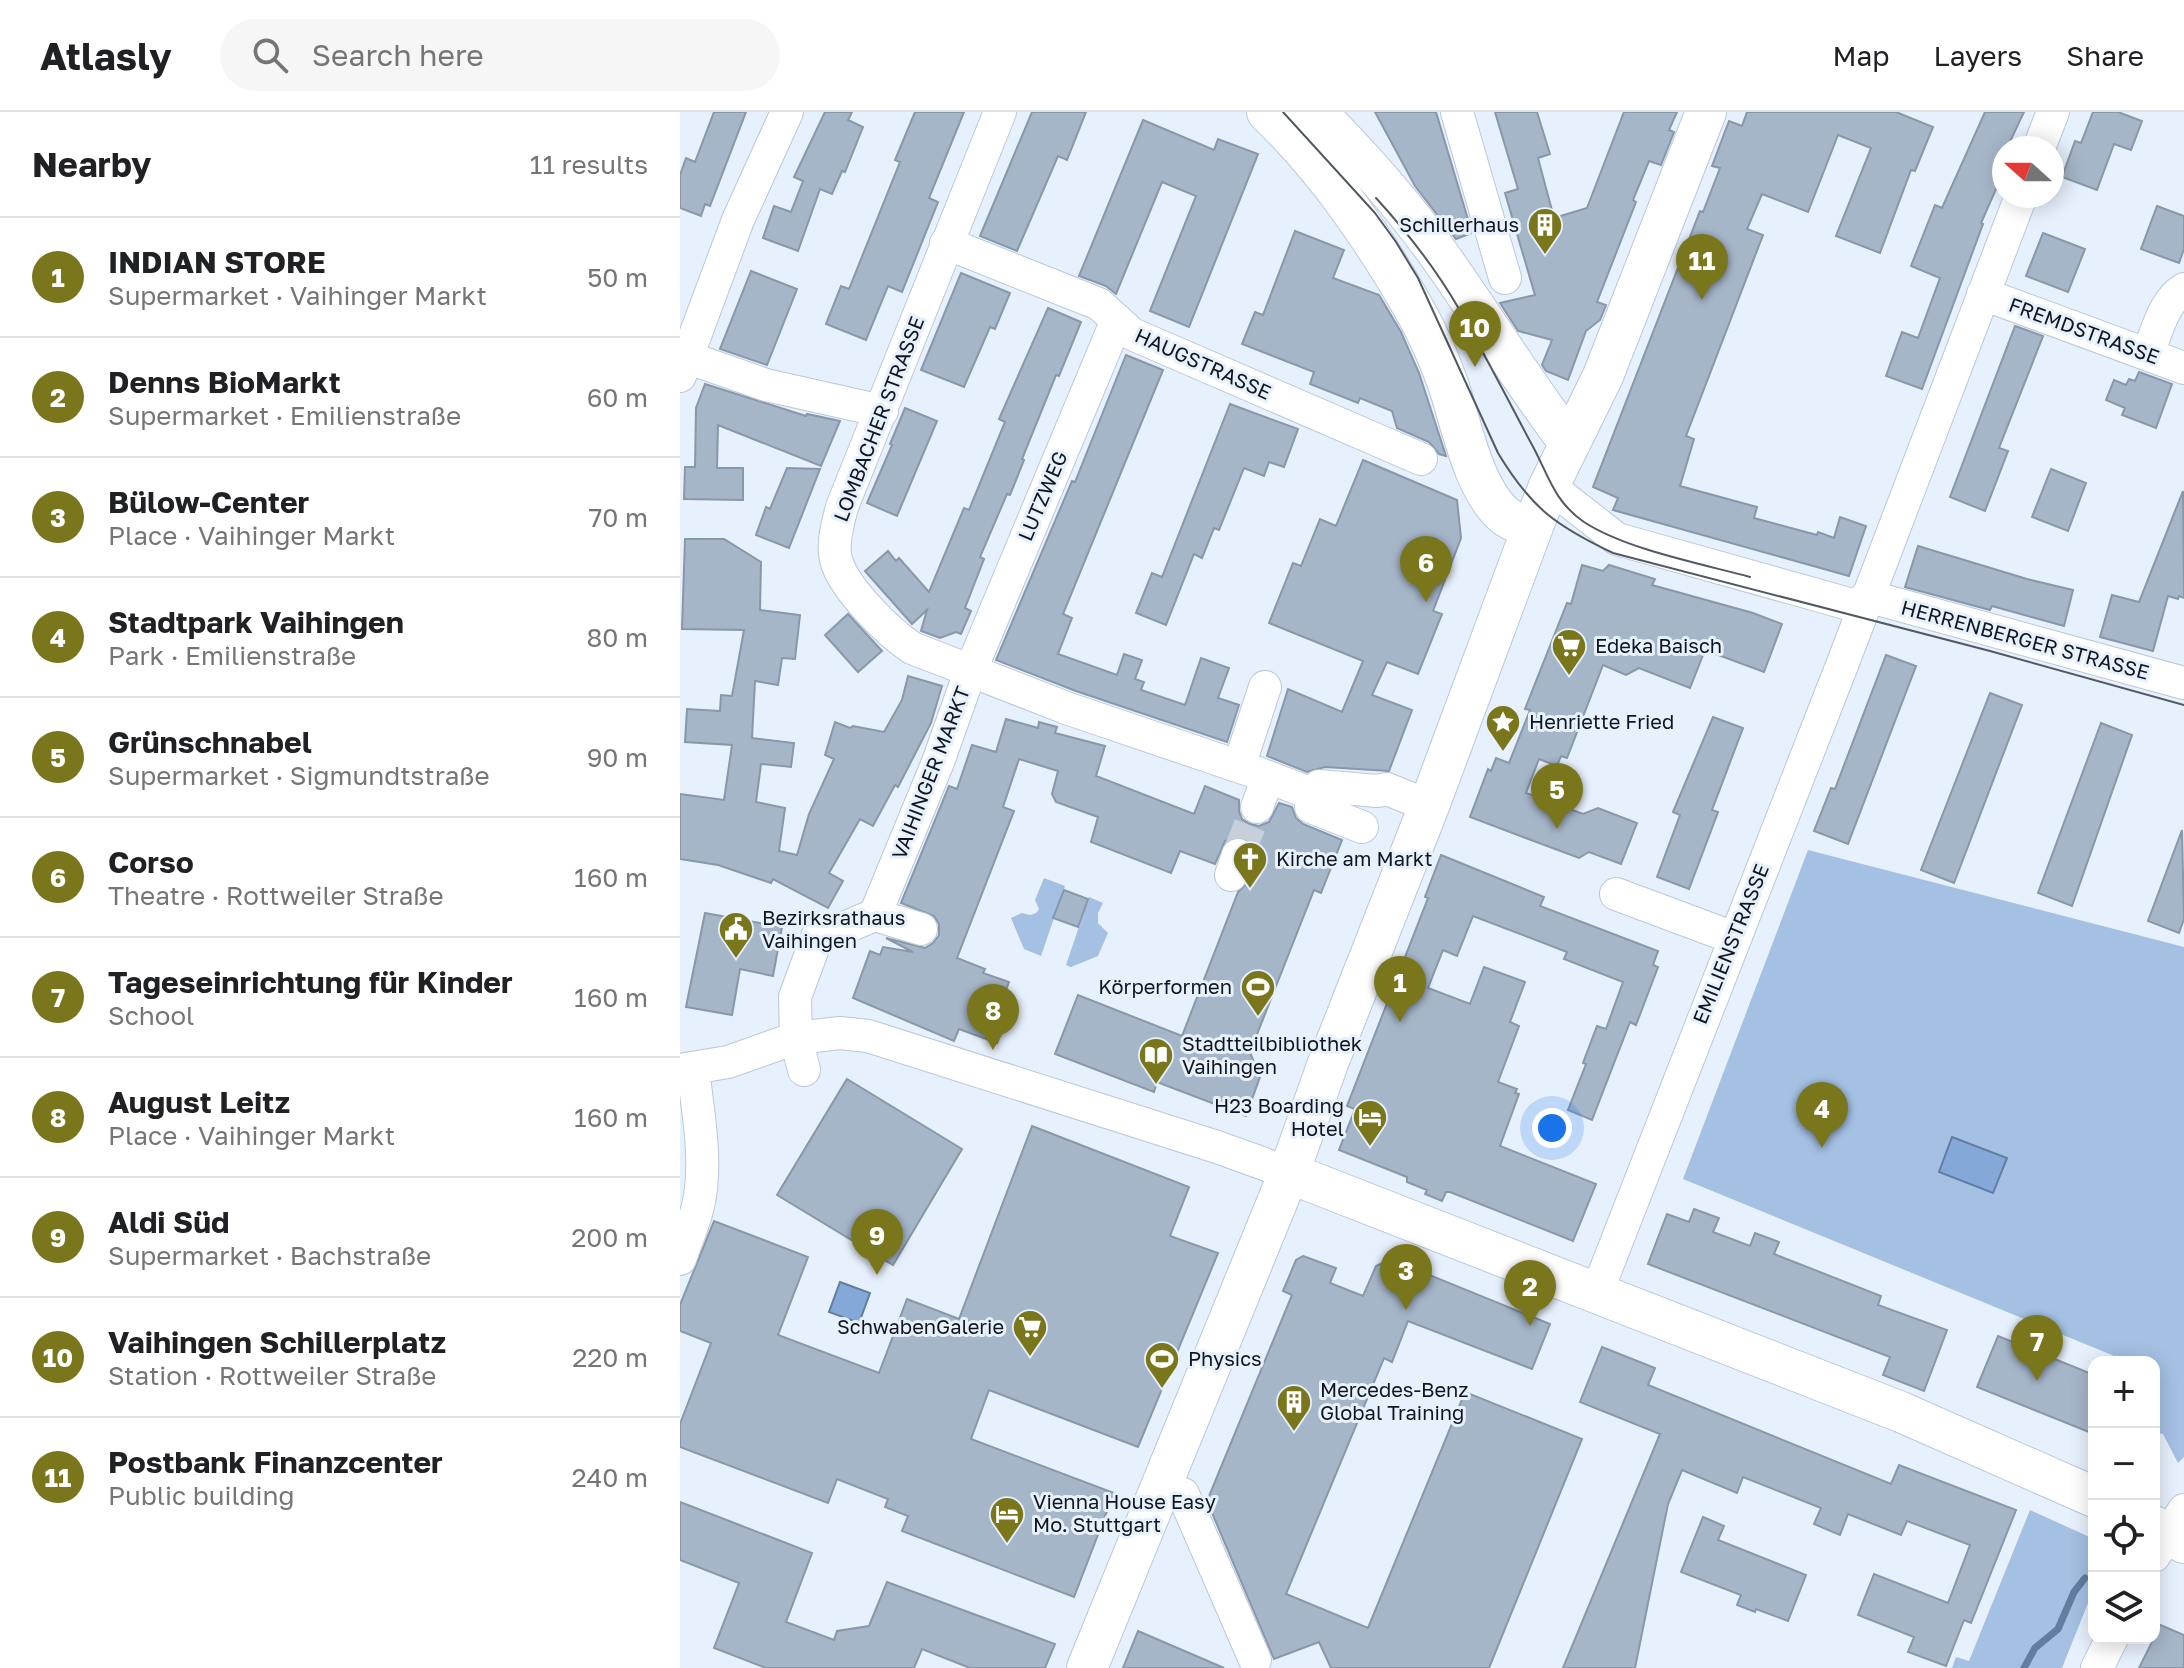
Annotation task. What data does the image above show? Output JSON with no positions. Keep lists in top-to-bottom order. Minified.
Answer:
{"streets":{"street":["FREMDSTRASSE","HAUGSTRASSE","LOMBACHER STRASSE","LUTZWEG","HERRENBERGER STRASSE","VAIHINGER MARKT","EMILIENSTRASSE"]},"crossings":[["FREMDSTRASSE","EMILIENSTRASSE"],["HAUGSTRASSE","LOMBACHER STRASSE"],["HAUGSTRASSE","LUTZWEG"],["LOMBACHER STRASSE","LUTZWEG"],["LOMBACHER STRASSE","VAIHINGER MARKT"],["LUTZWEG","VAIHINGER MARKT"],["HERRENBERGER STRASSE","EMILIENSTRASSE"]],"places":{"building":["Schillerhaus","Mercedes-Benz Global Training"],"supermarket":["Edeka Baisch","SchwabenGalerie"],"place":["Henriette Fried"],"church":["Kirche am Markt"],"public building":["Bezirksrathaus Vaihingen"],"sports":["Körperformen","Physics"],"library":["Stadtteilbibliothek Vaihingen"],"hotel":["H23 Boarding Hotel","Vienna House Easy Mo. Stuttgart"]},"north":"left","page":{"header":"Atlasly","search":"Search here","nav":["Map","Layers","Share"],"heading":["Nearby","11 results"],"list":[{"mark":"1","name":"INDIAN STORE","note":"Supermarket · Vaihinger Markt","value":"50 m"},{"mark":"2","name":"Denns BioMarkt","note":"Supermarket · Emilienstraße","value":"60 m"},{"mark":"3","name":"Bülow-Center","note":"Place · Vaihinger Markt","value":"70 m"},{"mark":"4","name":"Stadtpark Vaihingen","note":"Park · Emilienstraße","value":"80 m"},{"mark":"5","name":"Grünschnabel","note":"Supermarket · Sigmundtstraße","value":"90 m"},{"mark":"6","name":"Corso","note":"Theatre · Rottweiler Straße","value":"160 m"},{"mark":"7","name":"Tageseinrichtung für Kinder","note":"School","value":"160 m"},{"mark":"8","name":"August Leitz","note":"Place · Vaihinger Markt","value":"160 m"},{"mark":"9","name":"Aldi Süd","note":"Supermarket · Bachstraße","value":"200 m"},{"mark":"10","name":"Vaihingen Schillerplatz","note":"Station · Rottweiler Straße","value":"220 m"},{"mark":"11","name":"Postbank Finanzcenter","note":"Public building","value":"240 m"}],"pins":["11","10","6","5","1","8","4","9","3","2","7"],"map_buttons":["+","−"]}}
